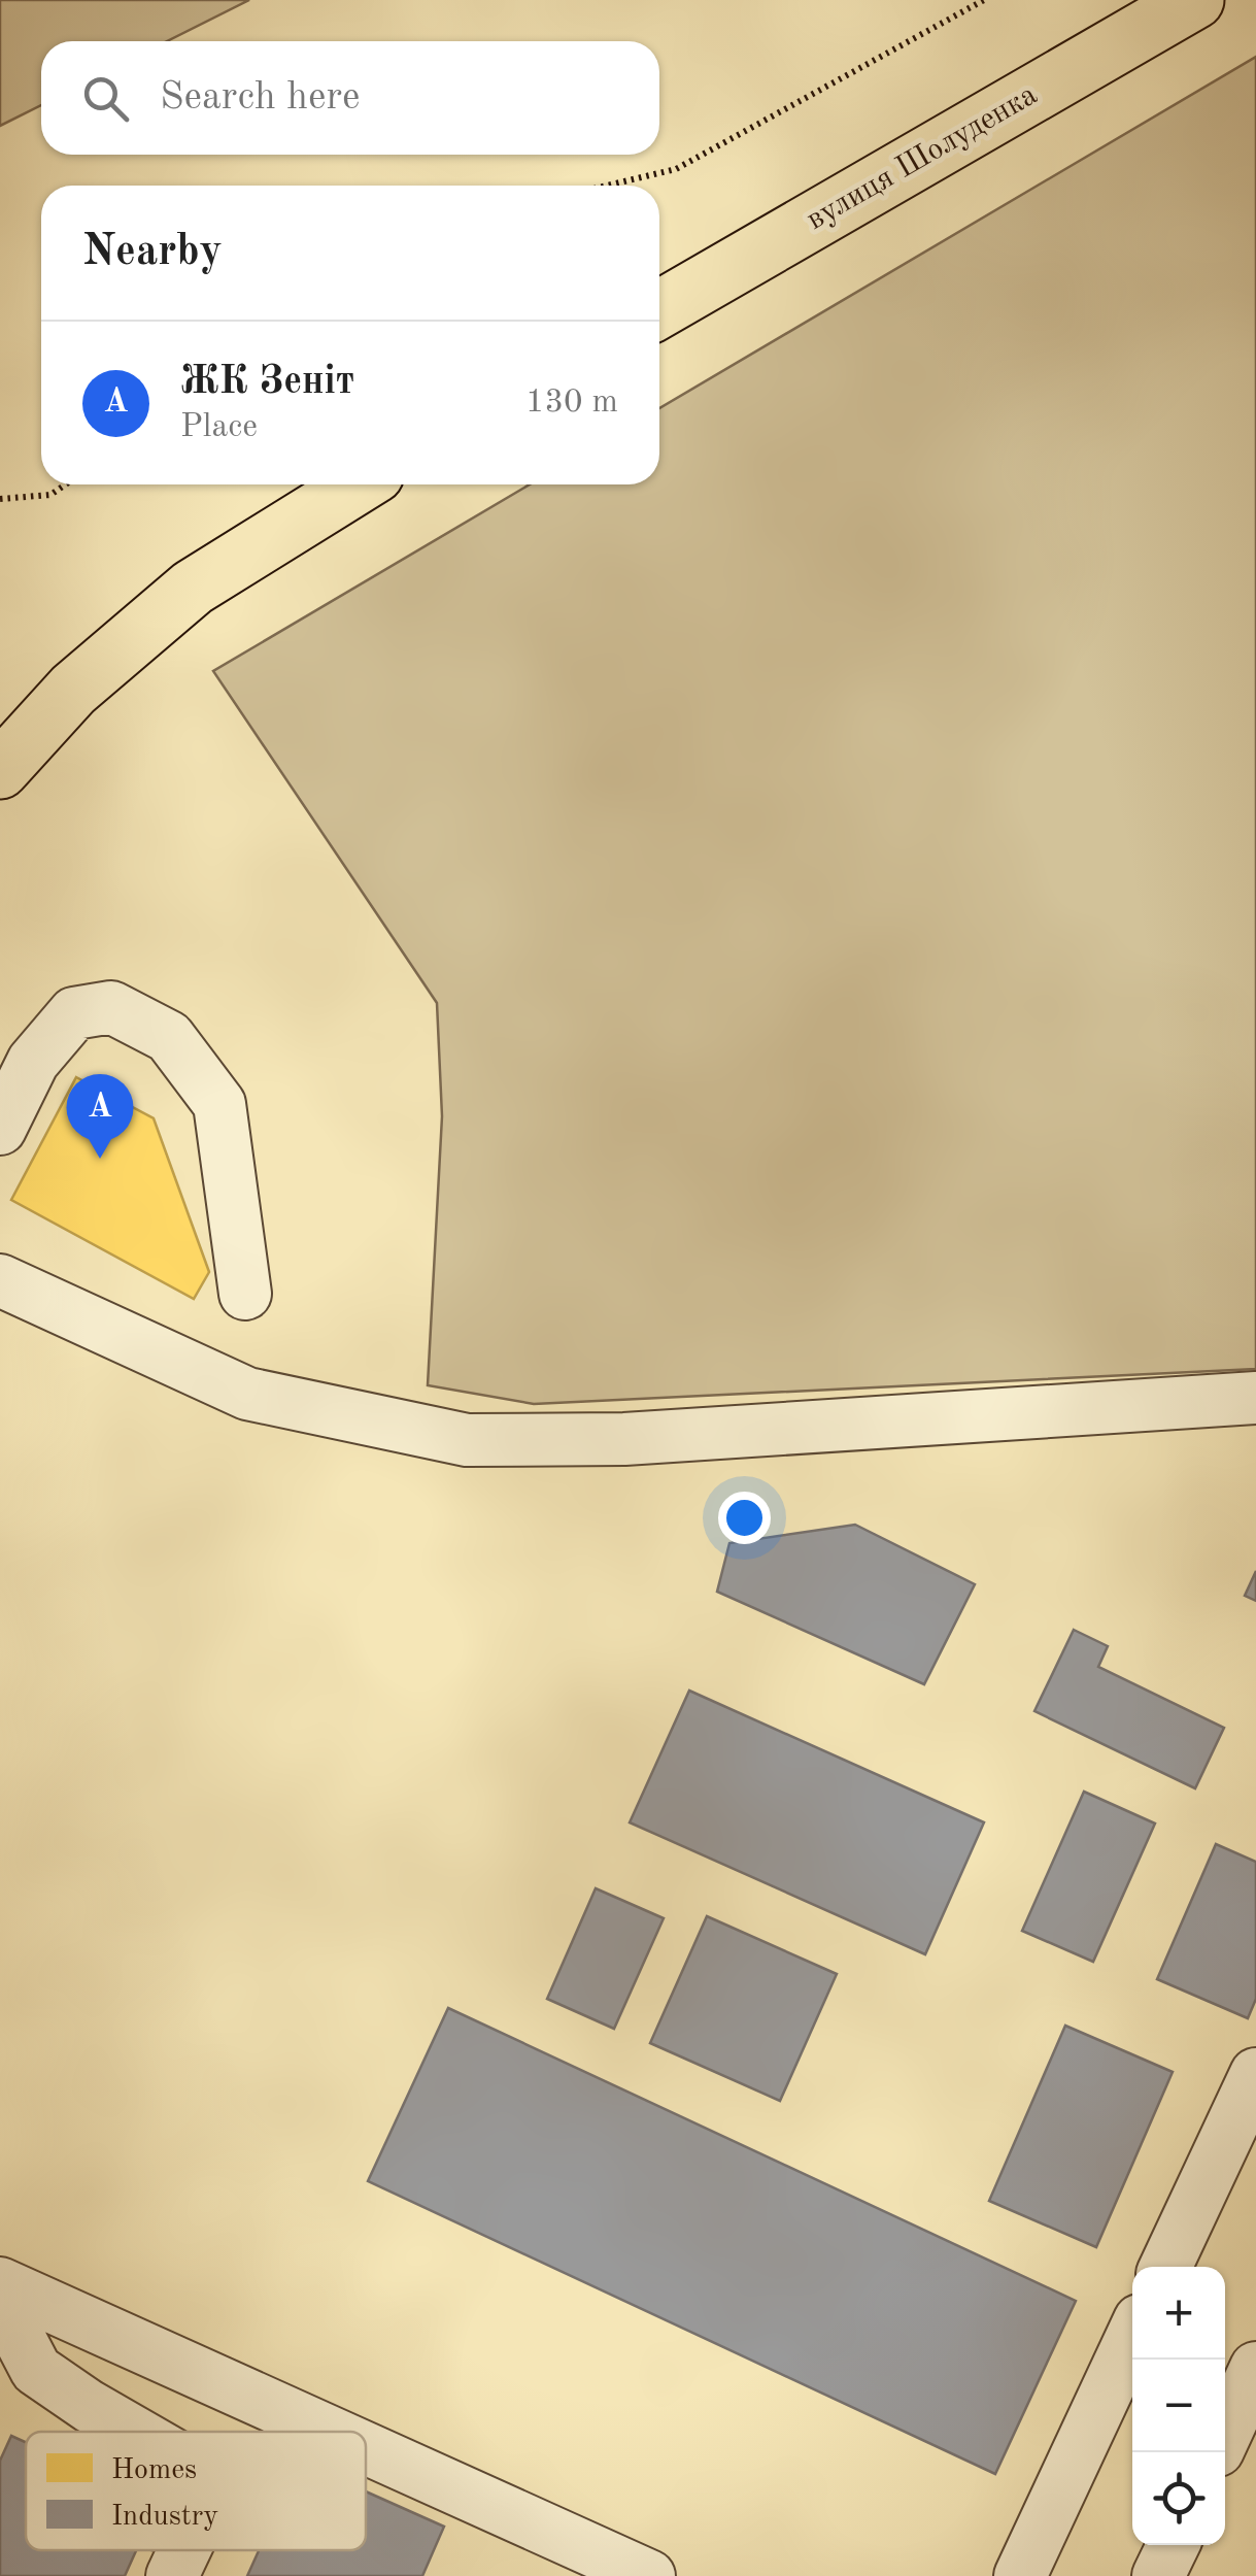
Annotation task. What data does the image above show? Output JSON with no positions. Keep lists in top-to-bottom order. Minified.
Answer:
{"streets":{"main road":["вулиця Шолуденка"]},"legend":["Homes","Industry"],"page":{"search":"Search here","heading":"Nearby","list":[{"mark":"A","name":"ЖК Зеніт","note":"Place","value":"130 m"}],"pins":"A","map_buttons":["+","−"]}}
